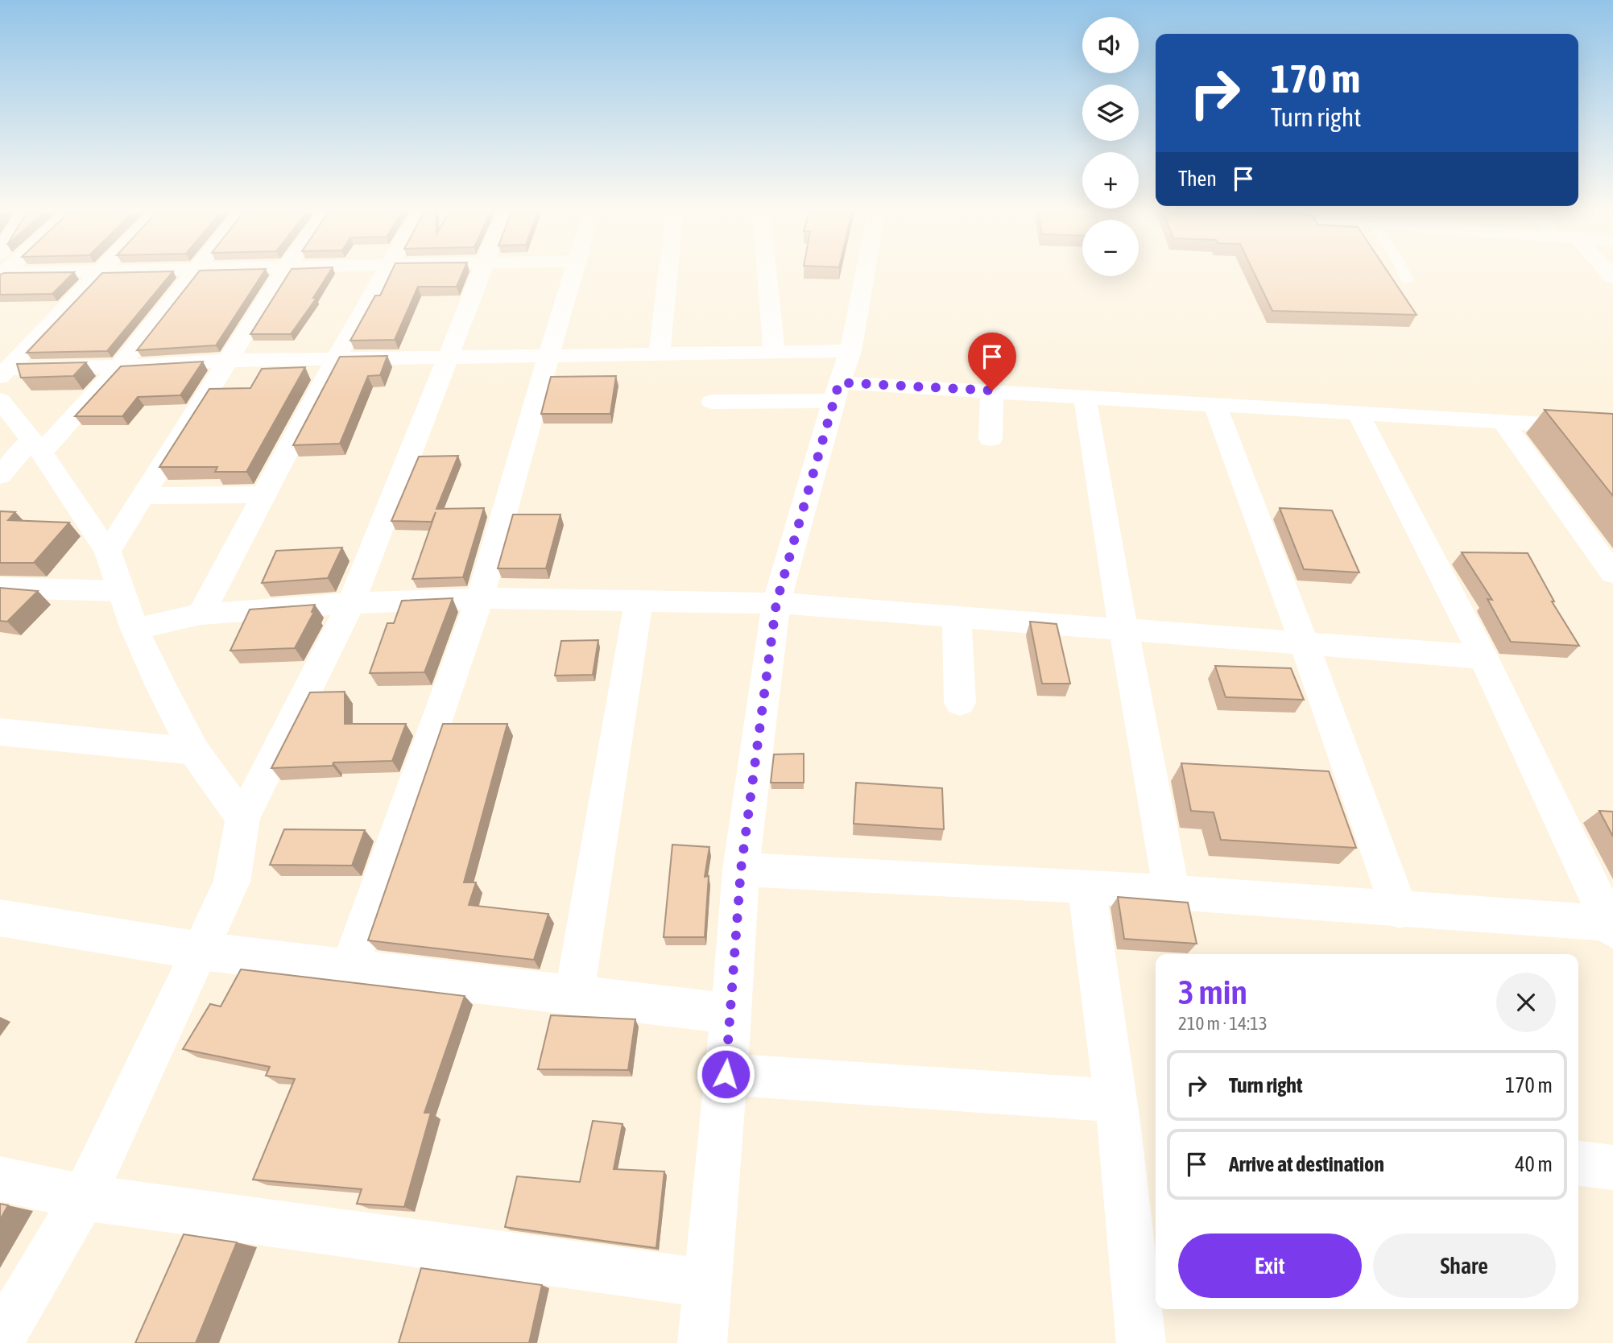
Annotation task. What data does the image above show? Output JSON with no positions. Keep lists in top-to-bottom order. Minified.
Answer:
{"page":{"map_buttons":["+","−"],"turn":["170 m","Turn right"],"then":"Then","heading":["3 min","210 m · 14:13"],"list":[{"name":"Turn right","value":"170 m"},{"name":"Arrive at destination","value":"40 m"}],"buttons":["Exit","Share"]}}
